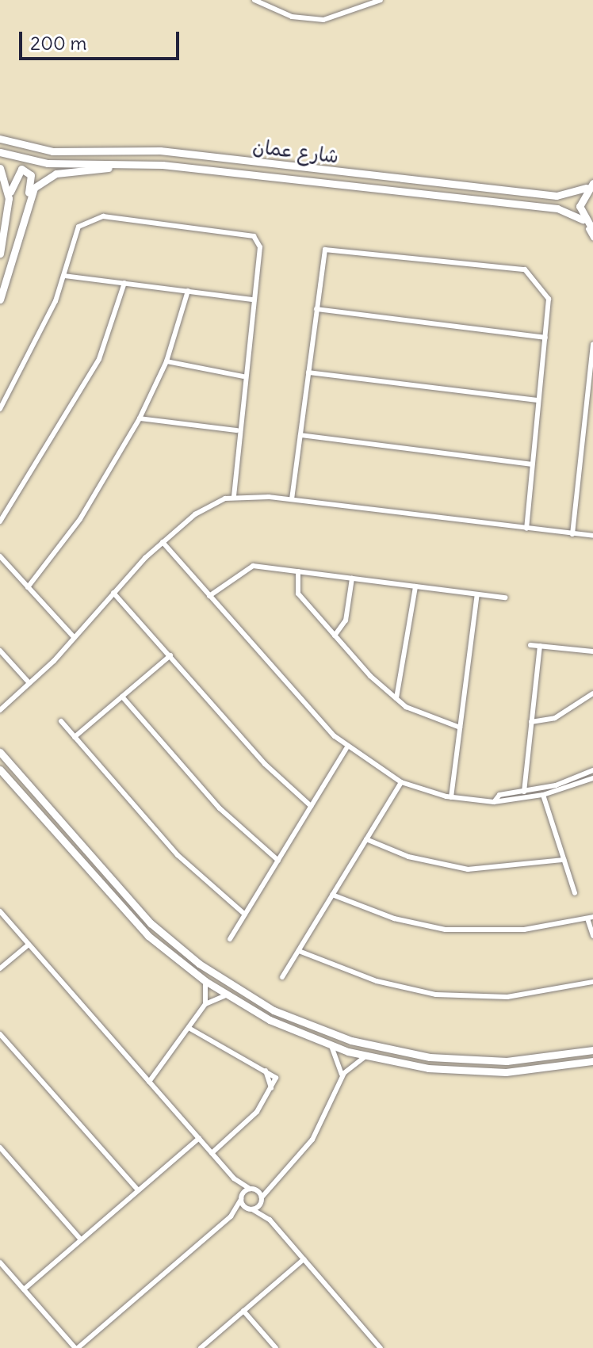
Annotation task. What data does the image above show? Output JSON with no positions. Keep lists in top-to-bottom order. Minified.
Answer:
{"streets":{"street":["شارع عمان"]},"scale_bar":"200 m"}
